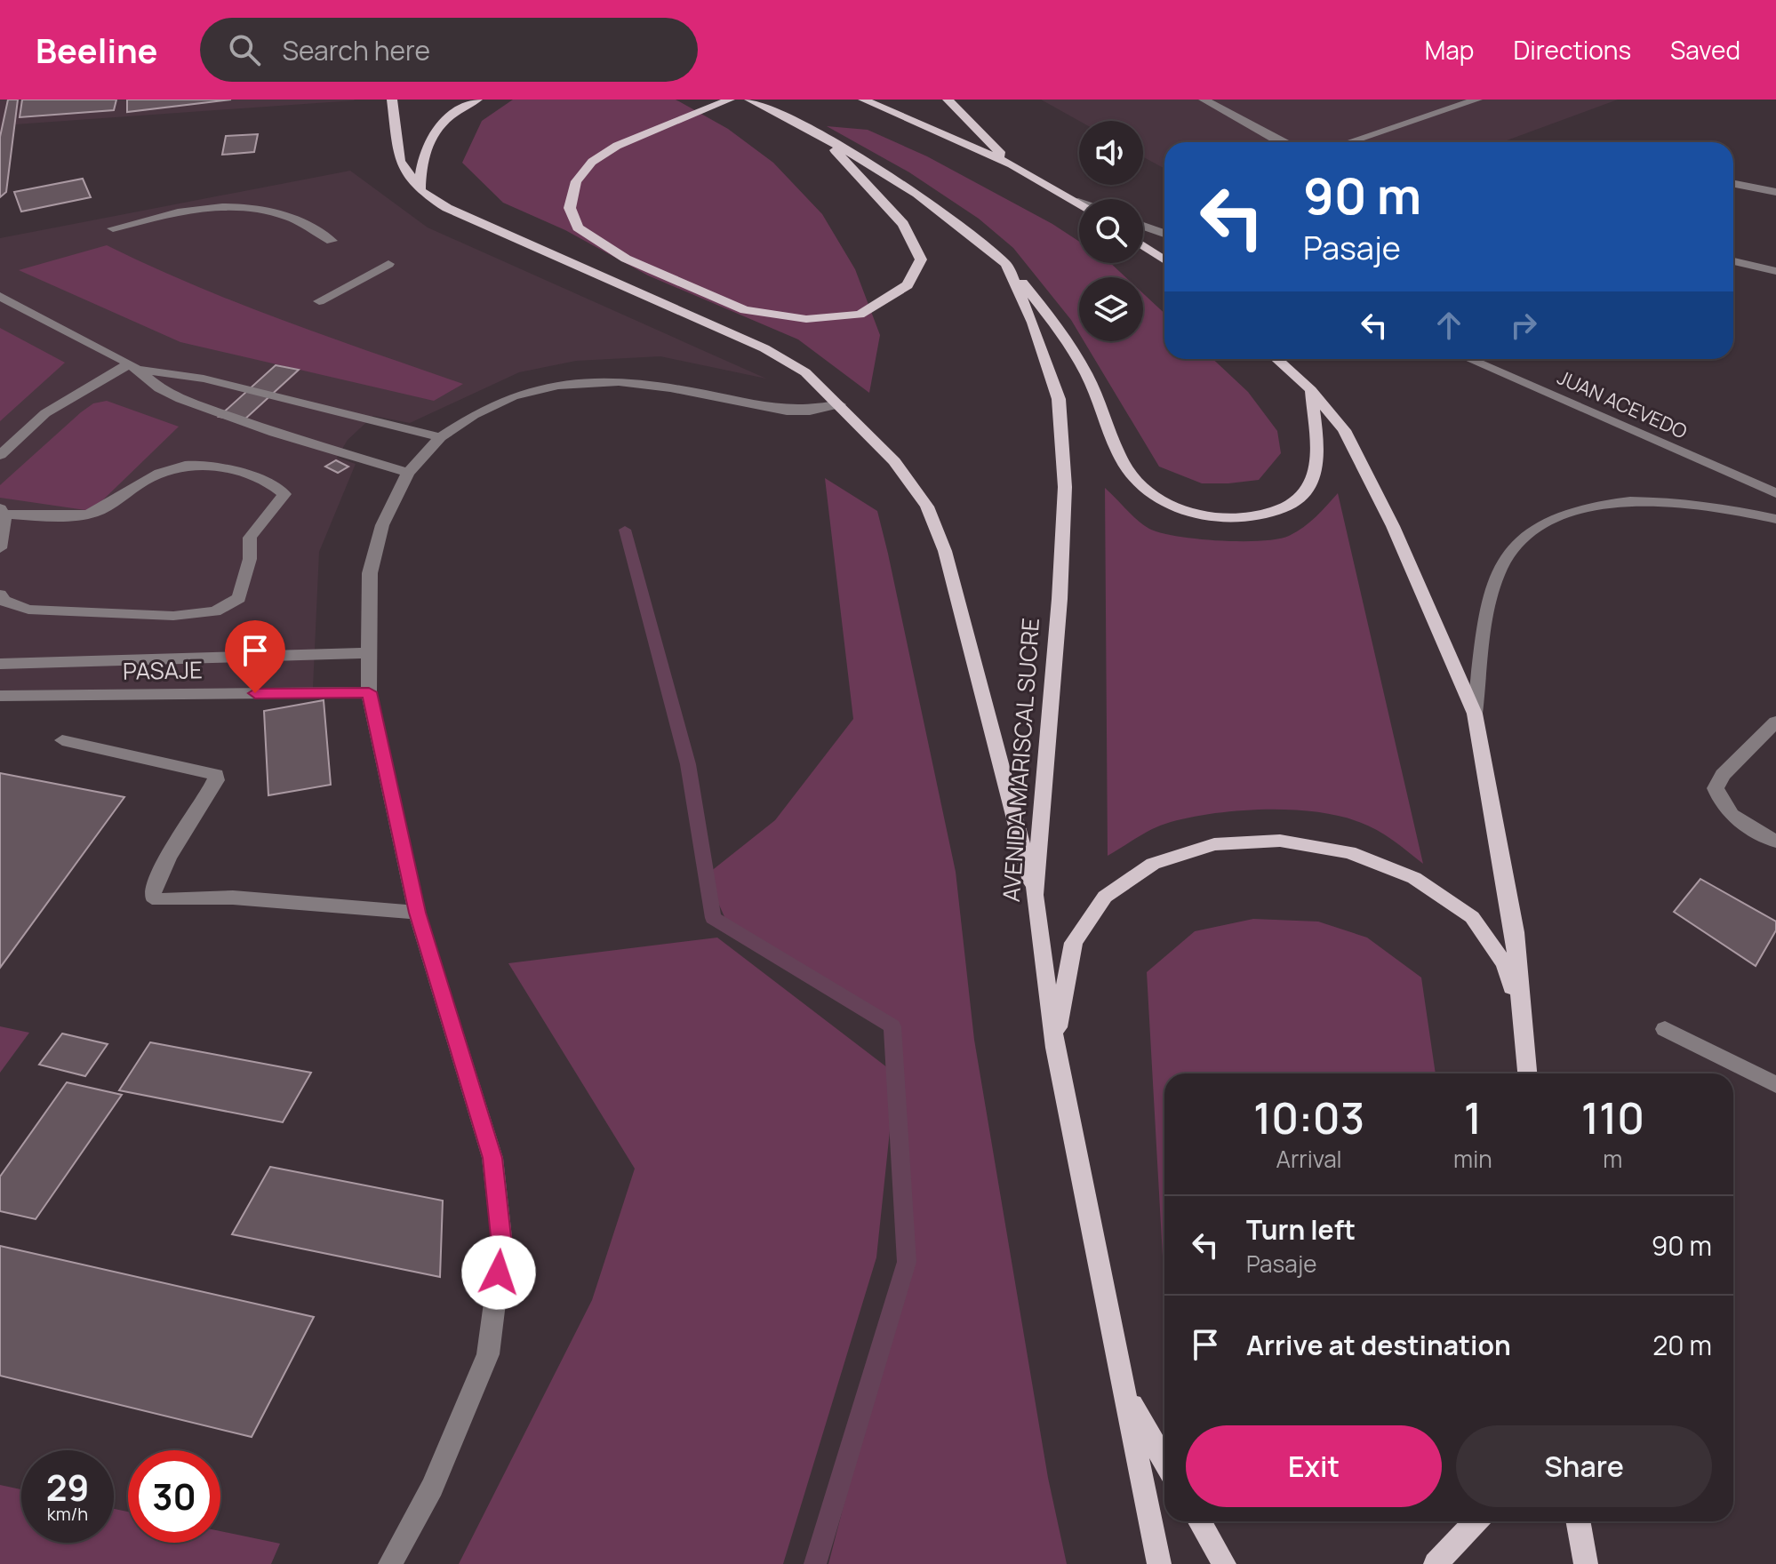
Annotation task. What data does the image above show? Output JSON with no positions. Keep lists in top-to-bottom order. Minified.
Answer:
{"streets":{"main road":["AVENIDA MARISCAL SUCRE"],"street":["JUAN ACEVEDO","PASAJE"]},"page":{"header":"Beeline","search":"Search here","nav":["Map","Directions","Saved"],"turn":["90 m","Pasaje"],"eta":["10:03","Arrival","1","min","110","m"],"list":[{"name":"Turn left","note":"Pasaje","value":"90 m"},{"name":"Arrive at destination","value":"20 m"}],"buttons":["Exit","Share"],"speed":"29 km/h","limit":"30"}}
